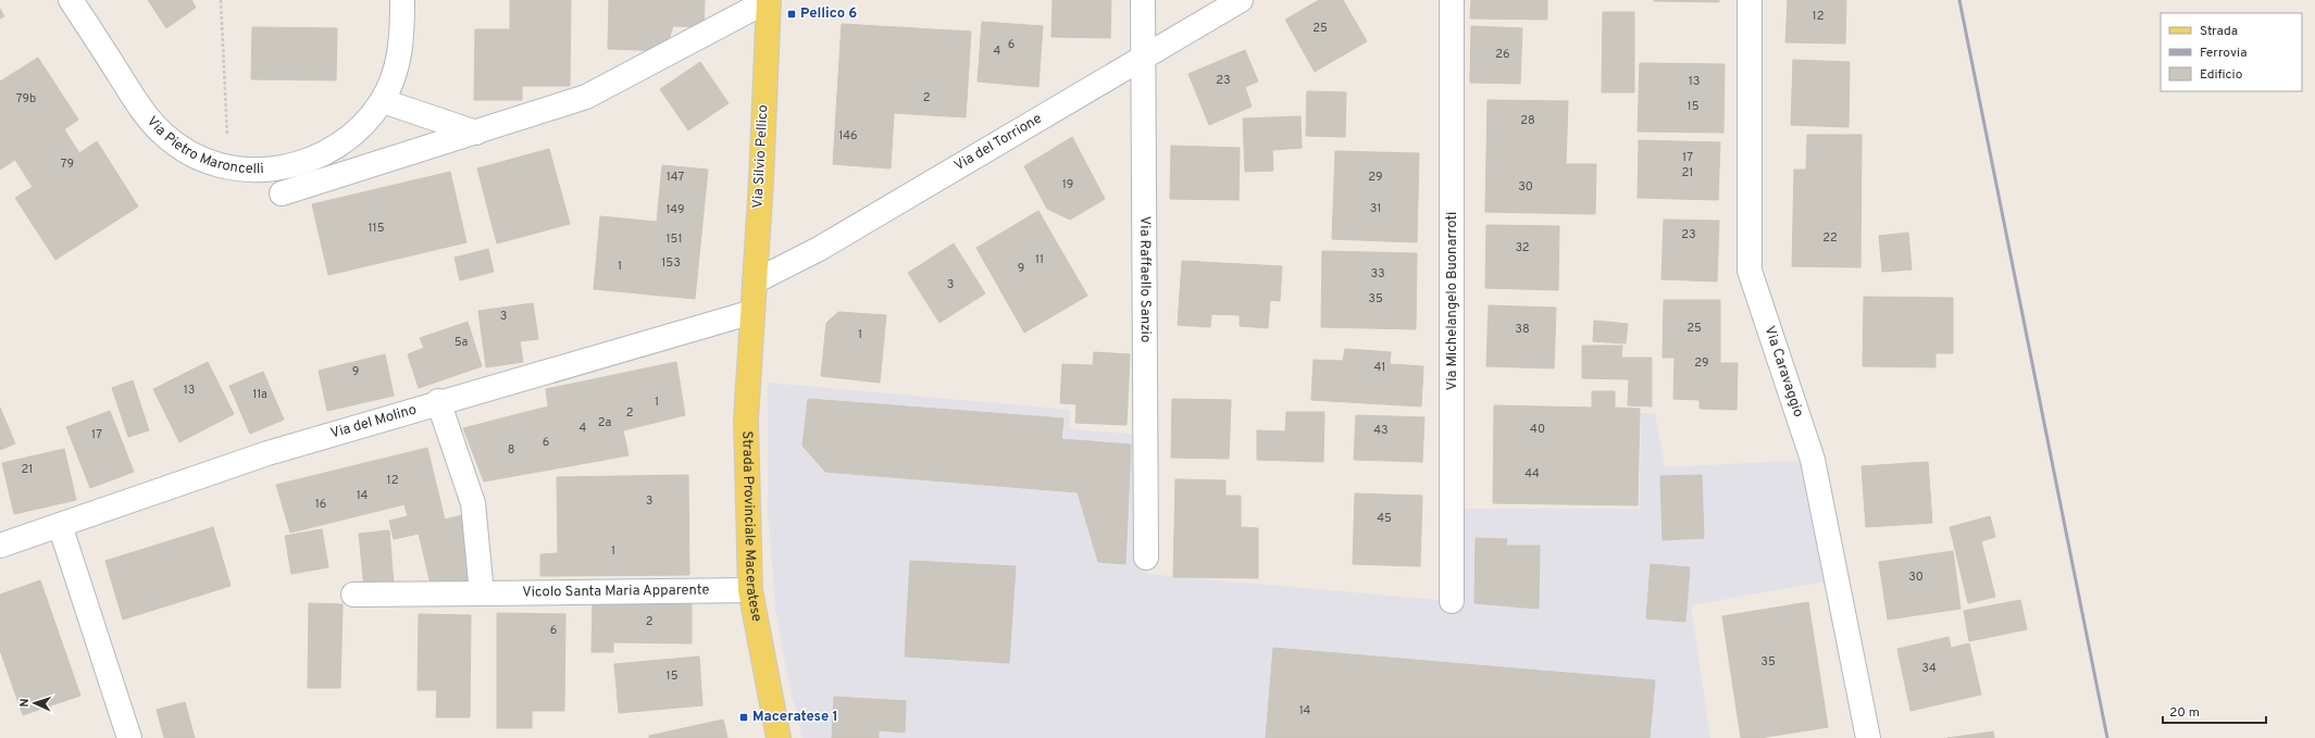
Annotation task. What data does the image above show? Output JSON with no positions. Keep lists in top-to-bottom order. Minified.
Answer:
{"streets":{"main road":["Via Silvio Pellico","Strada Provinciale Maceratese"],"street":["Via Pietro Maroncelli","Via del Torrione","Via Raffaello Sanzio","Via Michelangelo Buonarroti","Via Caravaggio","Via del Molino","Vicolo Santa Maria Apparente"]},"crossings":[["Via del Torrione","Via Silvio Pellico"],["Via del Torrione","Via Raffaello Sanzio"],["Via Silvio Pellico","Via del Molino"],["Via Silvio Pellico","Strada Provinciale Maceratese"],["Via del Molino","Strada Provinciale Maceratese"],["Strada Provinciale Maceratese","Vicolo Santa Maria Apparente"]],"places":{"transit":["Pellico 6","Maceratese 1"]},"house_numbers":["12","25","6","4","26","23","13","2","79b","15","28","146","17","79","21","147","29","19","30","31","149","115","23","22","151","32","11","153","1","9","33","3","35","3","25","38","1","5a","29","41","9","13","11a","1","2","2a","4","40","43","17","6","8","21","44","12","14","3","16","45","1","30","2","6","35","34","15","14"],"legend":["Strada","Ferrovia","Edificio"],"scale_bar":"20 m","north":"left"}
